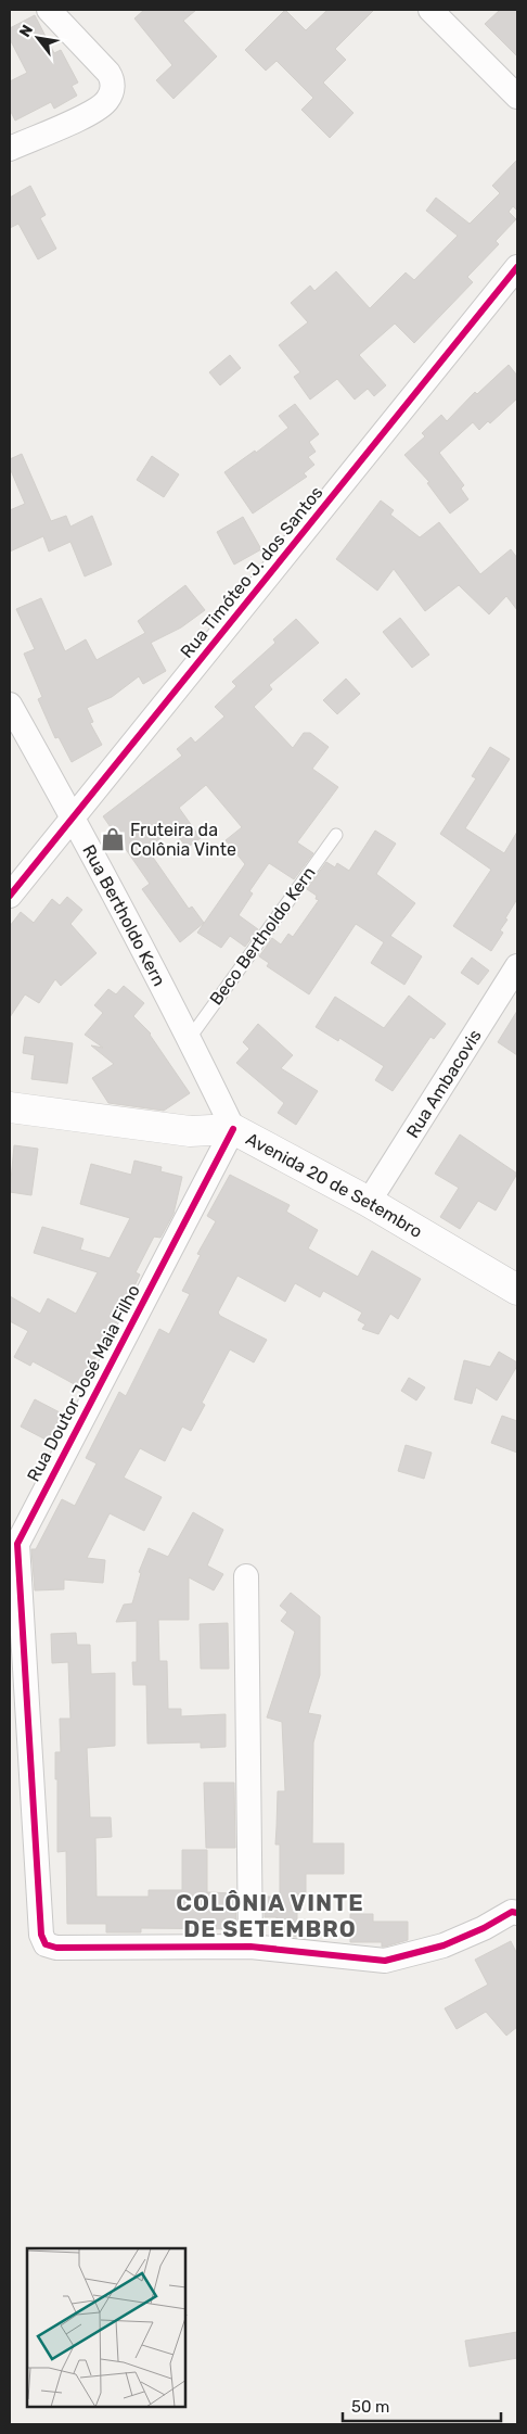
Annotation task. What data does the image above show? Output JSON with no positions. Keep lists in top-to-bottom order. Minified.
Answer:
{"streets":{"street":["Rua Timóteo J. dos Santos","Rua Bertholdo Kern","Rua Ambacovis","Avenida 20 de Setembro","Rua Doutor José Maia Filho"],"lane":["Beco Bertholdo Kern"]},"crossings":[["Rua Timóteo J. dos Santos","Rua Bertholdo Kern"],["Rua Bertholdo Kern","Beco Bertholdo Kern"],["Rua Bertholdo Kern","Avenida 20 de Setembro"],["Rua Bertholdo Kern","Rua Doutor José Maia Filho"],["Rua Ambacovis","Avenida 20 de Setembro"],["Avenida 20 de Setembro","Rua Doutor José Maia Filho"]],"districts":["COLÔNIA VINTE DE SETEMBRO"],"places":{"shop":["Fruteira da Colônia Vinte"]},"scale_bar":"50 m","north":"top left"}
